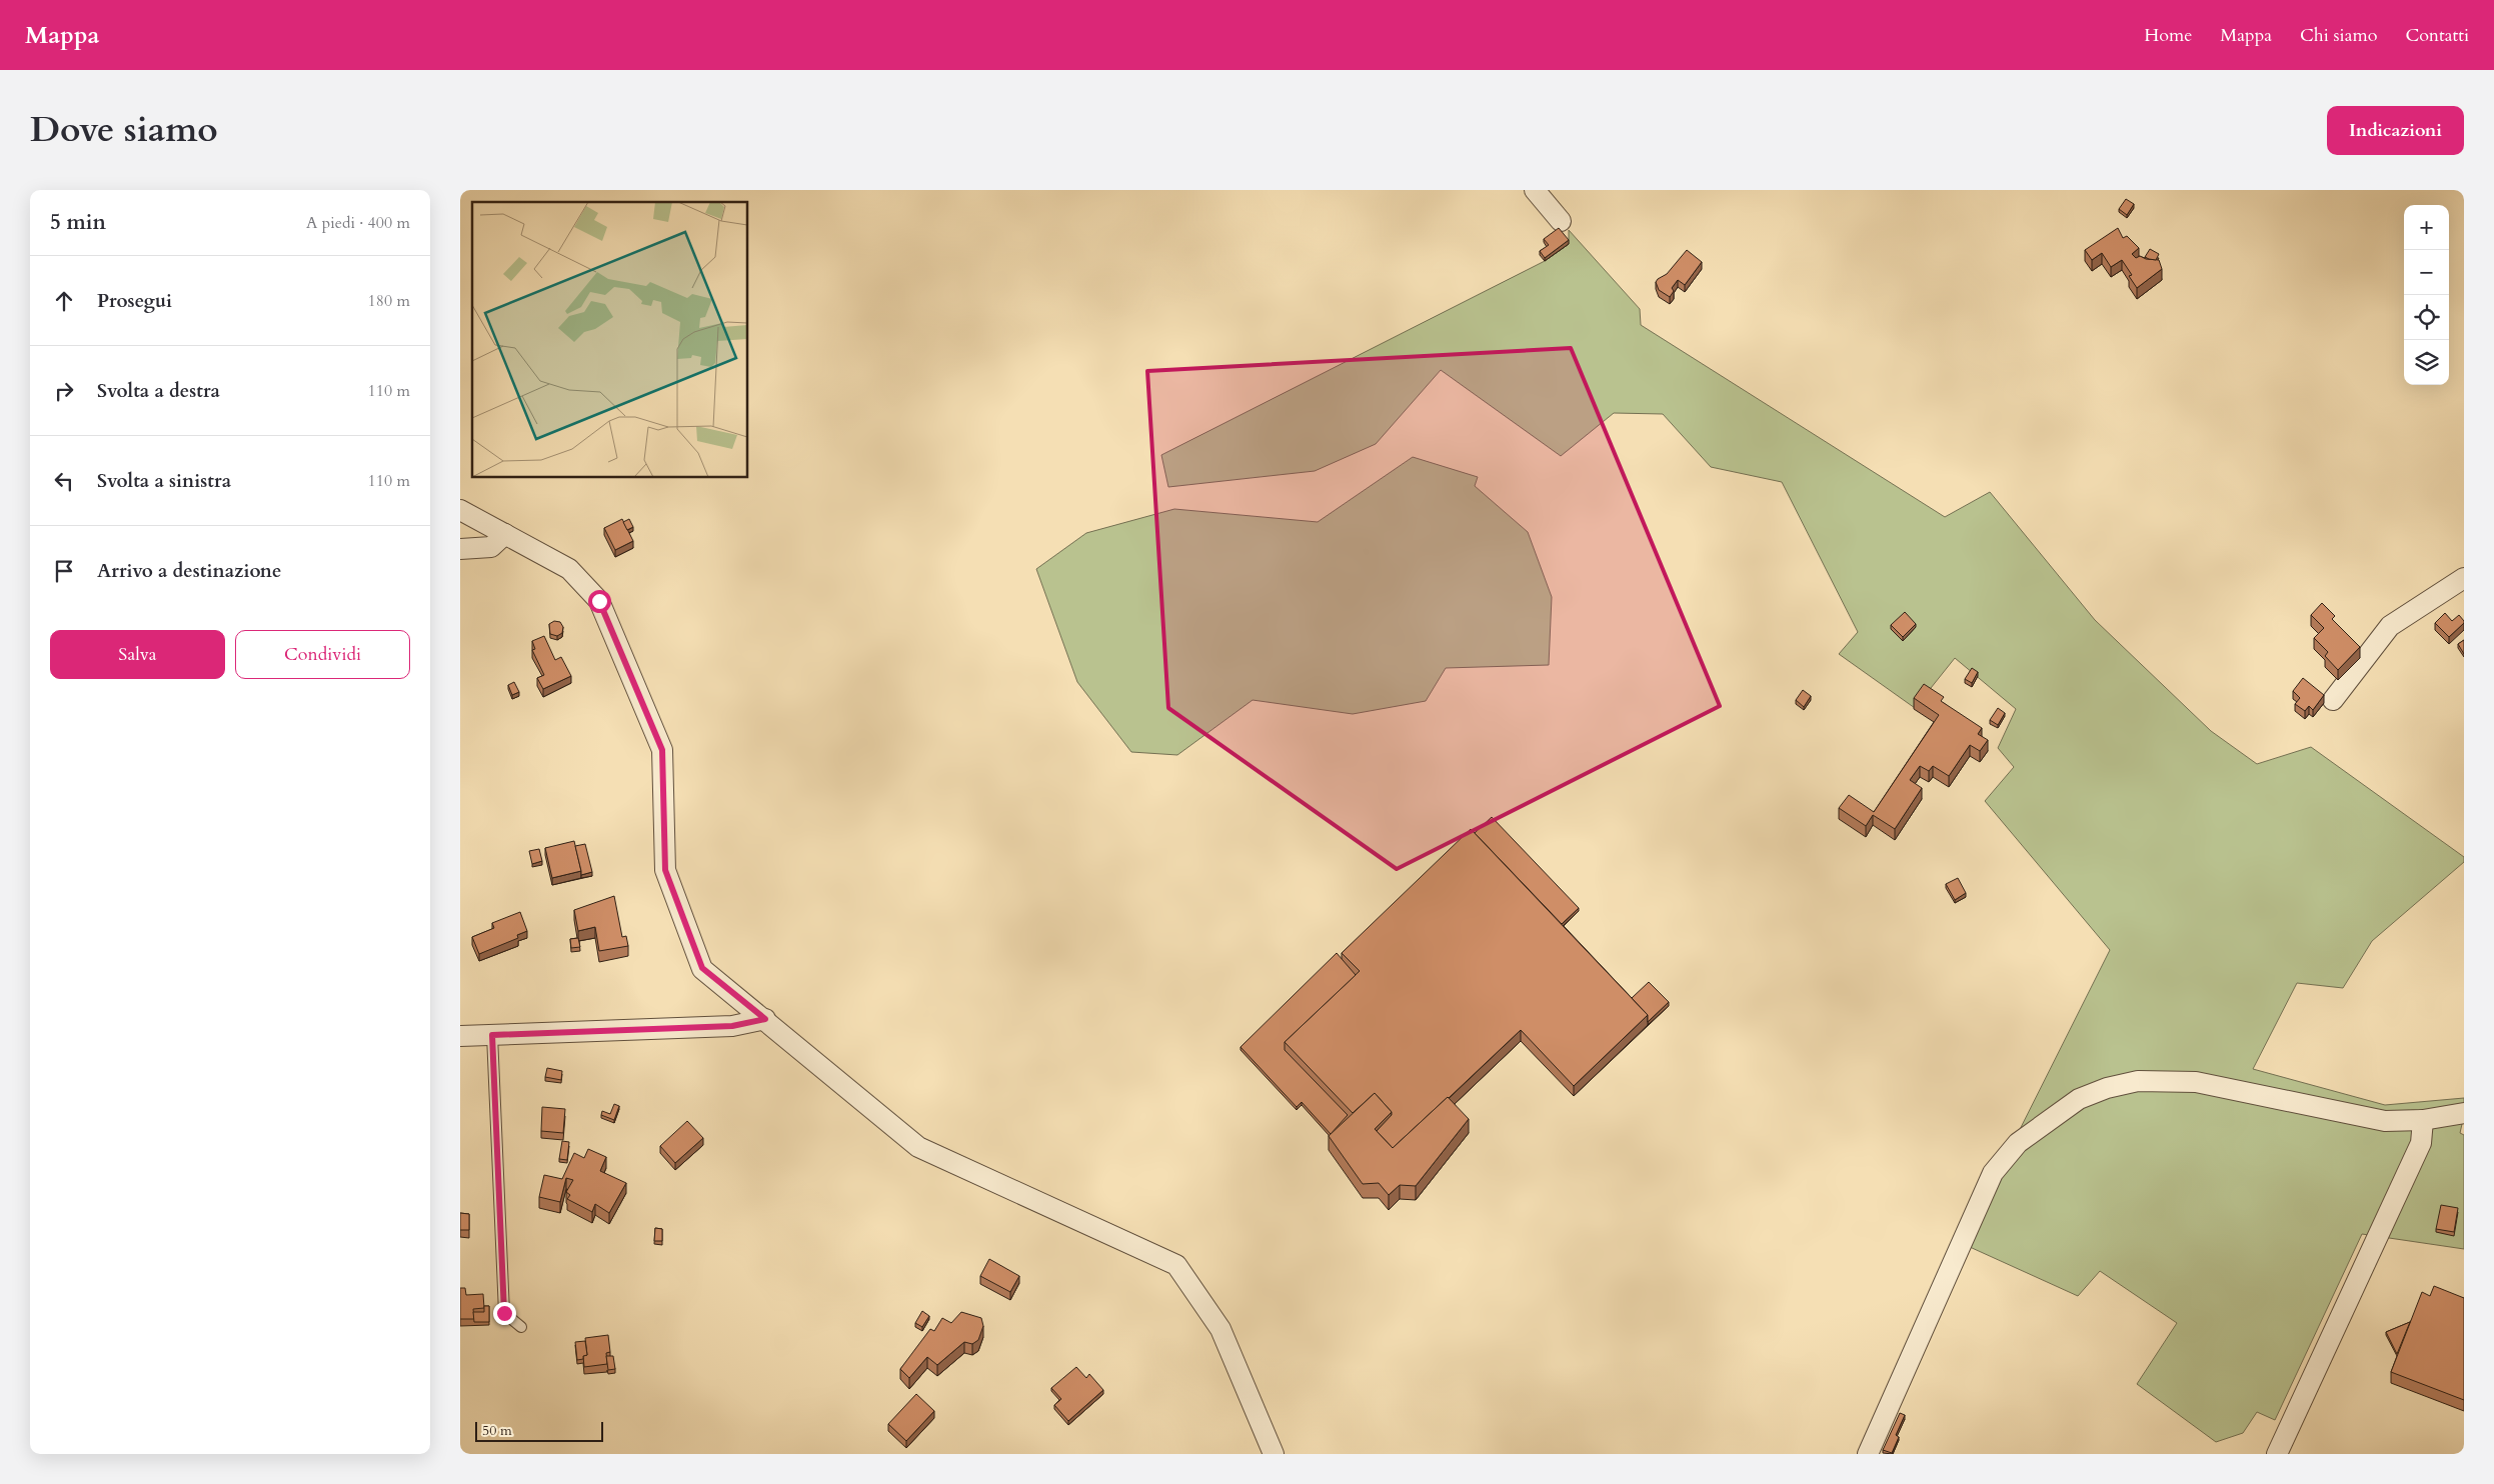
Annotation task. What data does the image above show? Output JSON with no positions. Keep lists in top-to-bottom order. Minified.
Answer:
{"scale_bar":"50 m","page":{"header":"Mappa","nav":["Home","Mappa","Chi siamo","Contatti"],"title":"Dove siamo","buttons":["Indicazioni",["Salva","Condividi"]],"heading":["5 min","A piedi · 400 m"],"map_buttons":["+","−"],"list":[["Prosegui","180 m"],["Svolta a destra","110 m"],["Svolta a sinistra","110 m"],"Arrivo a destinazione"],"scale":"50 m"}}
